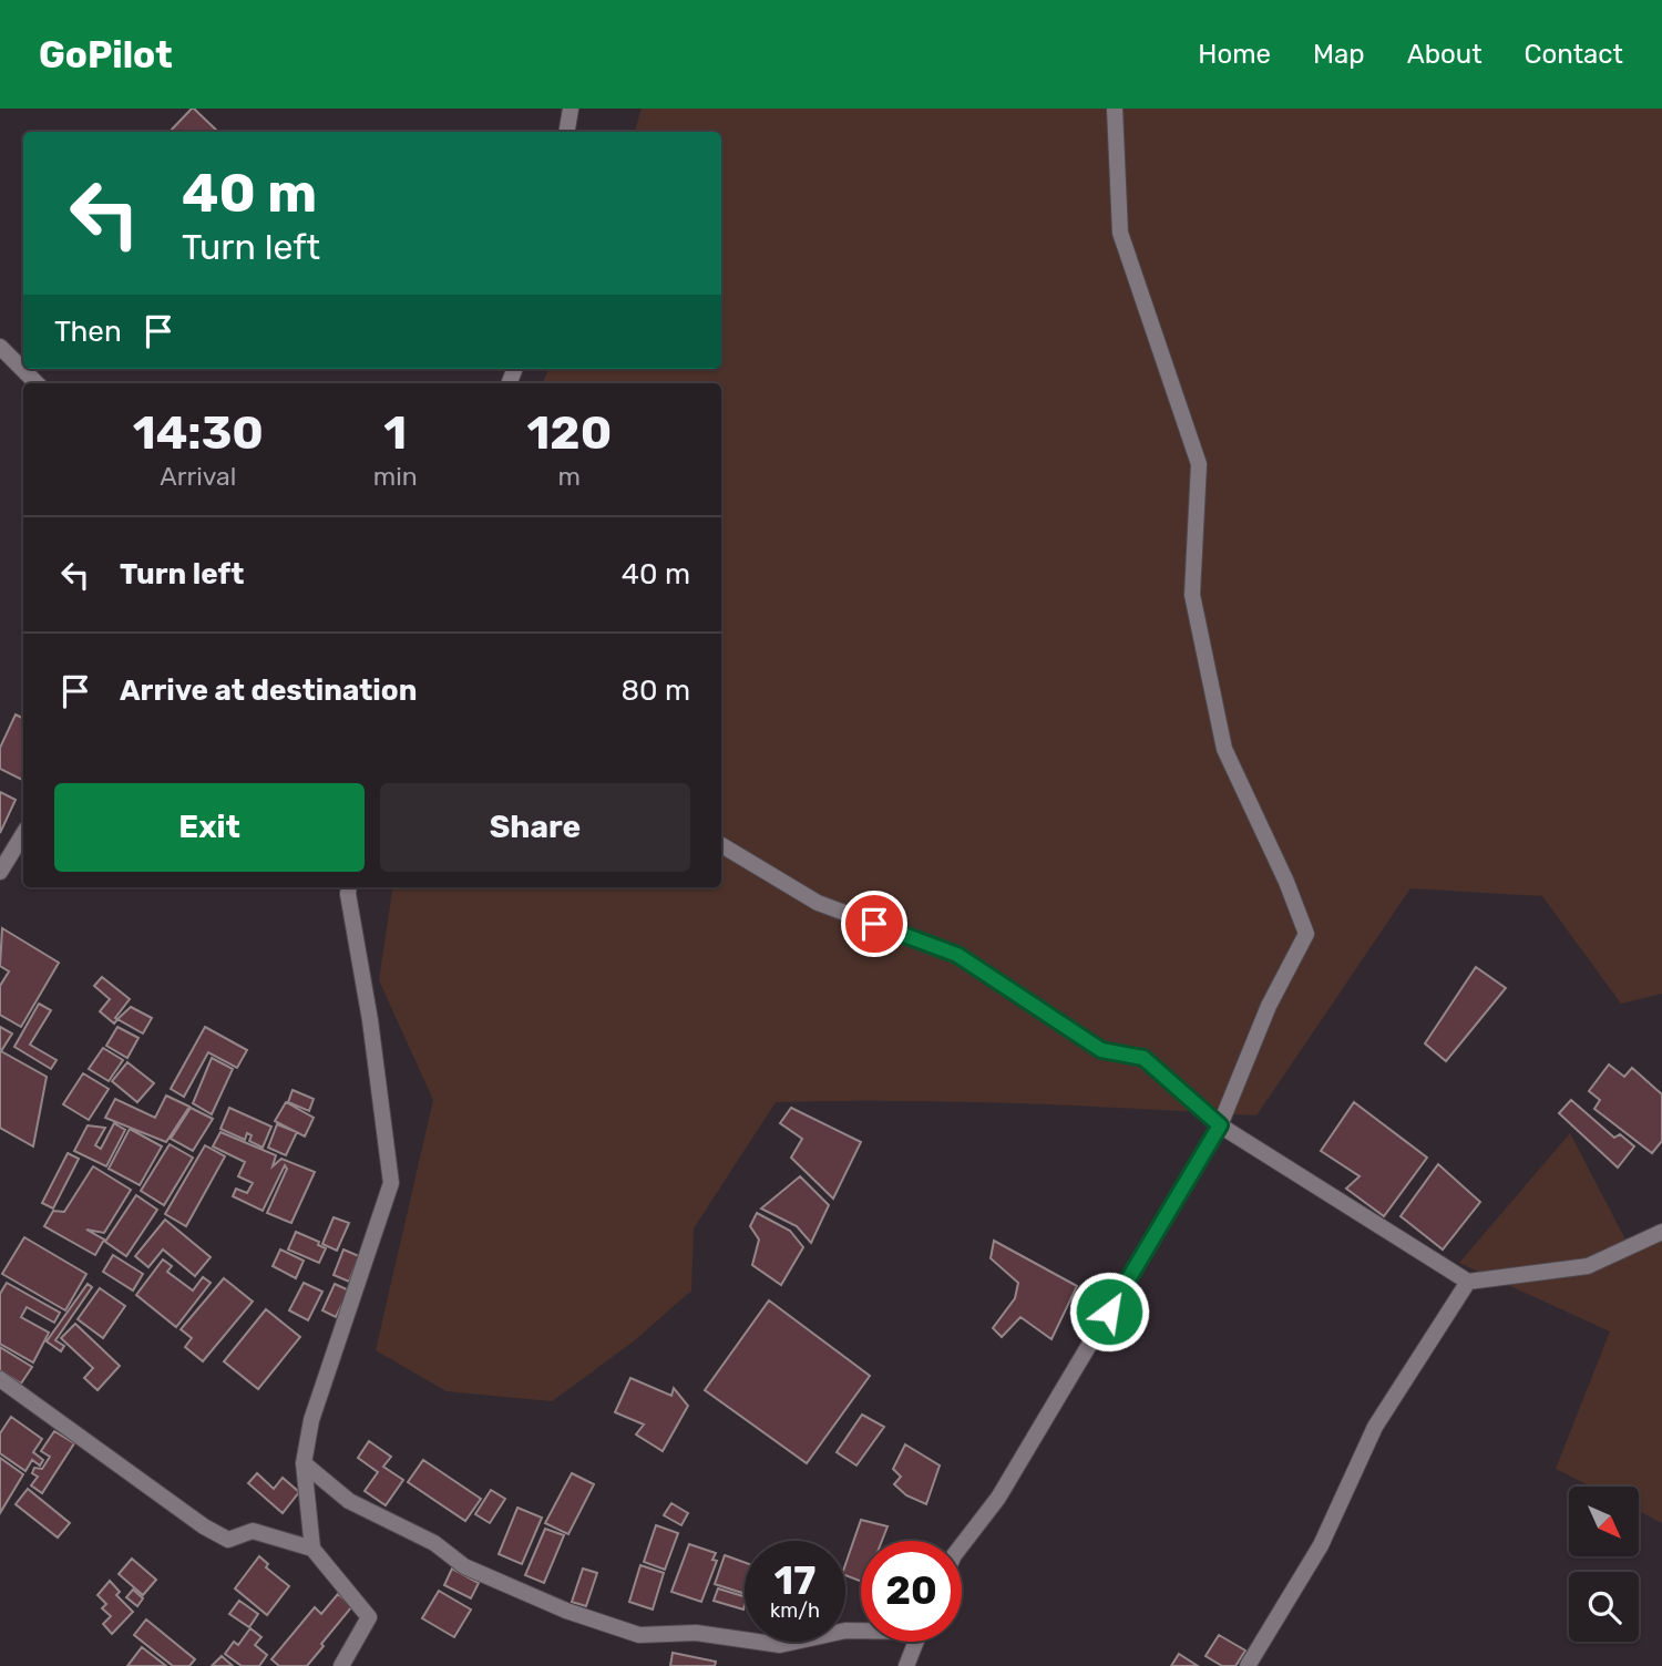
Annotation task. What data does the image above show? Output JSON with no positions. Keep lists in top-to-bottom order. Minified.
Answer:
{"north":"bottom right","page":{"header":"GoPilot","nav":["Home","Map","About","Contact"],"turn":["40 m","Turn left"],"then":"Then","eta":["14:30","Arrival","1","min","120","m"],"list":[{"name":"Turn left","value":"40 m"},{"name":"Arrive at destination","value":"80 m"}],"buttons":["Exit","Share"],"speed":"17 km/h","limit":"20"}}
